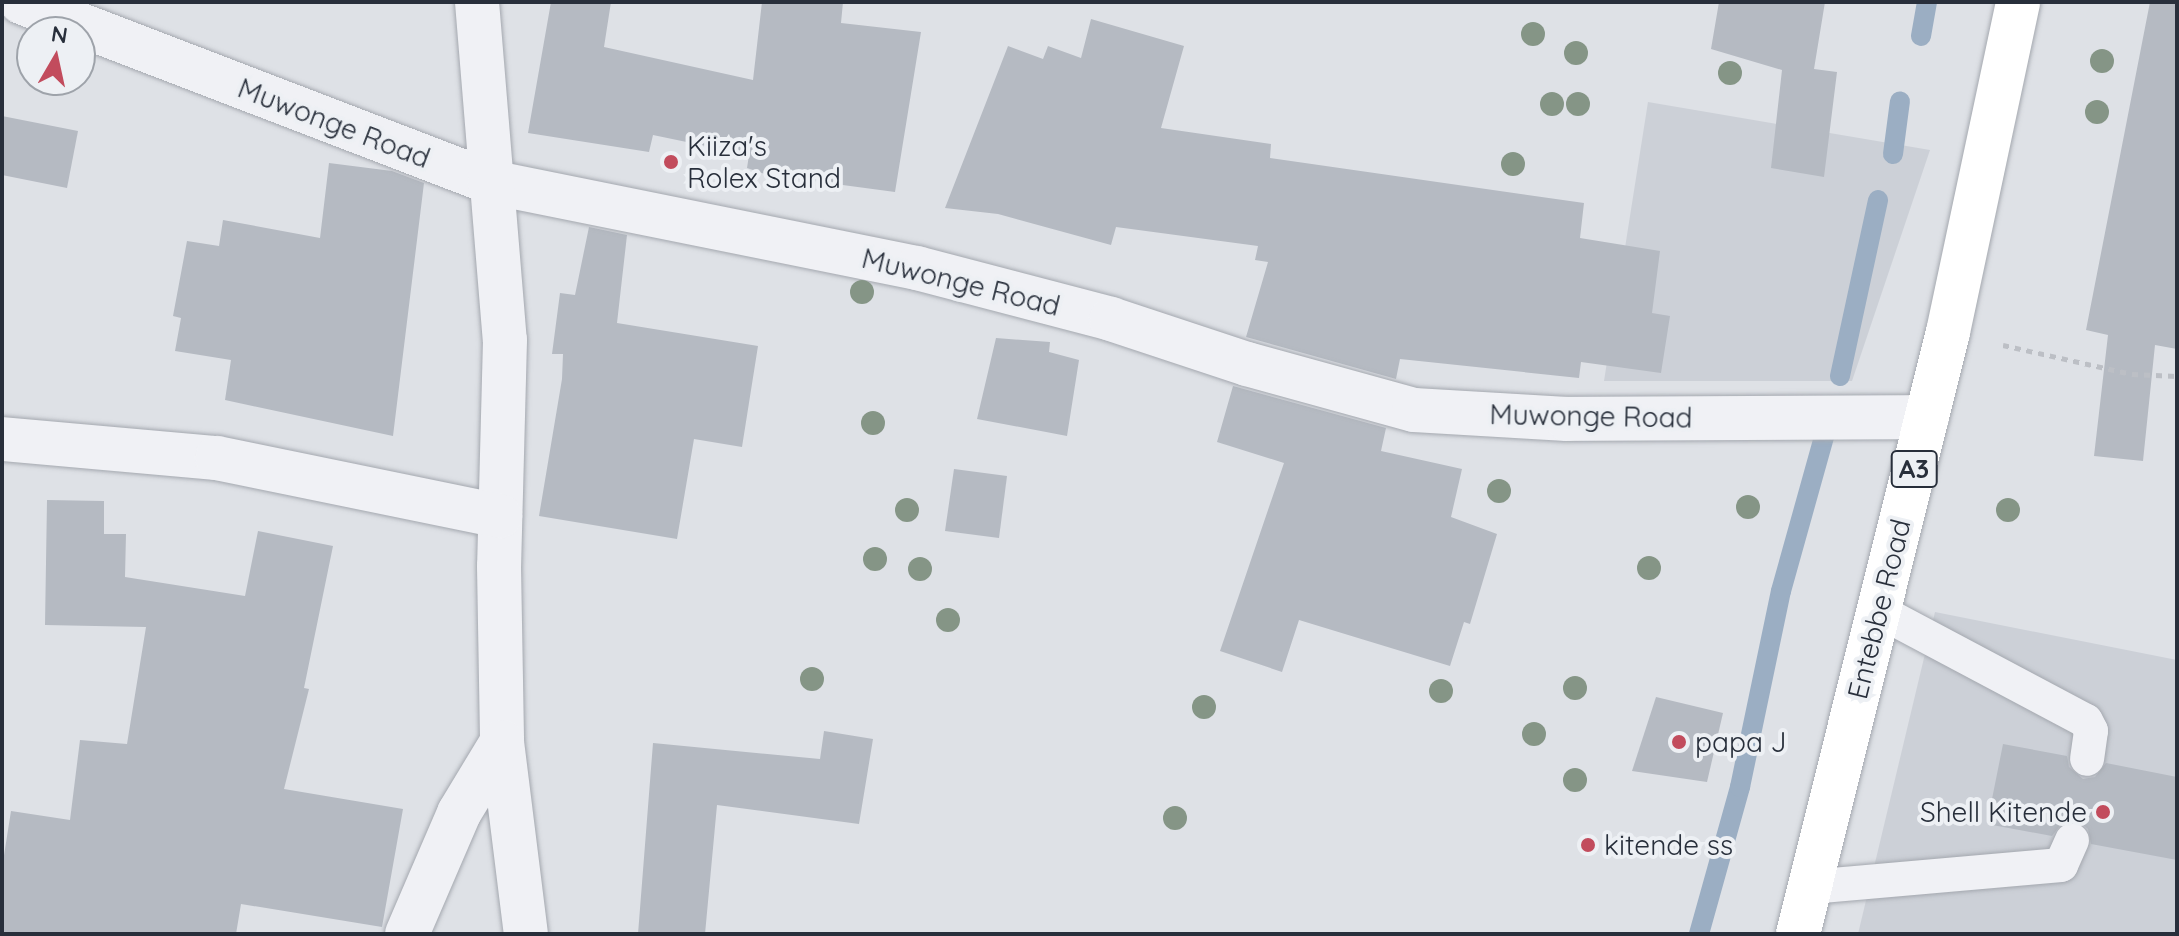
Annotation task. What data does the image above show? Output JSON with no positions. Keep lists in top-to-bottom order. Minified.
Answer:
{"streets":{"main road":["A3","Entebbe Road"],"street":["Muwonge Road"]},"crossings":[["Muwonge Road","Entebbe Road"]],"places":["Kiiza's Rolex Stand","papa J","Shell Kitende","kitende ss"],"north":"top"}
